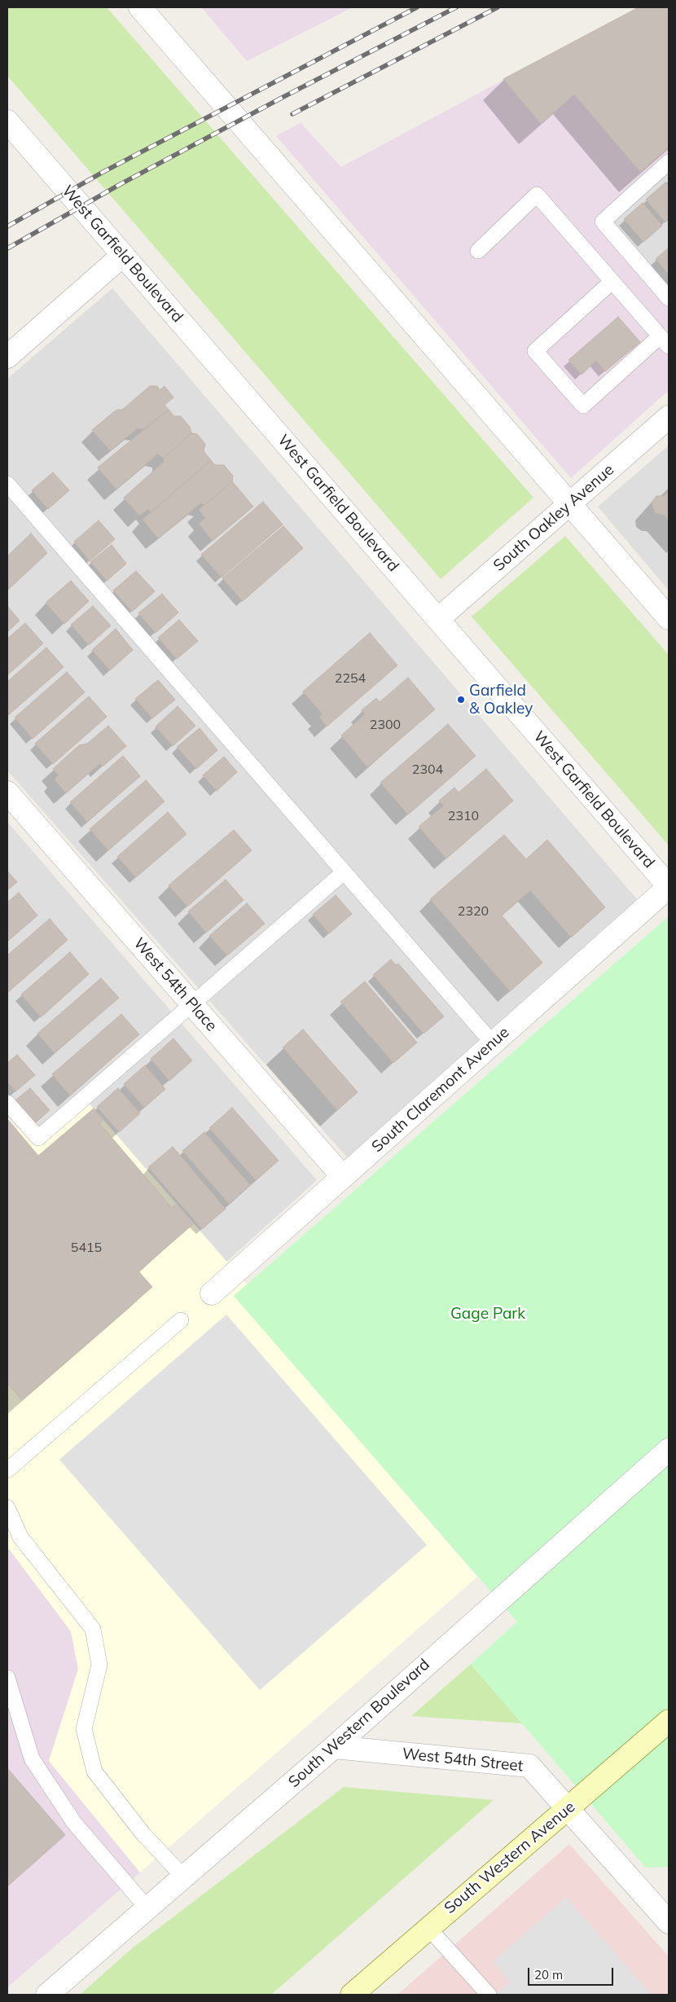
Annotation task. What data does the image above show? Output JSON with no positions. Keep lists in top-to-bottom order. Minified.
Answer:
{"streets":{"main road":["South Western Avenue"],"street":["West Garfield Boulevard","South Oakley Avenue","West 54th Place","South Claremont Avenue","South Western Boulevard","West 54th Street"]},"crossings":[["West Garfield Boulevard","South Oakley Avenue"],["West Garfield Boulevard","South Claremont Avenue"],["West 54th Place","South Claremont Avenue"],["South Western Boulevard","West 54th Street"],["West 54th Street","South Western Avenue"]],"parks":["Gage Park"],"places":["Garfield & Oakley"],"house_numbers":["2254","2300","2304","2310","2320","5415"],"scale_bar":"20 m"}
